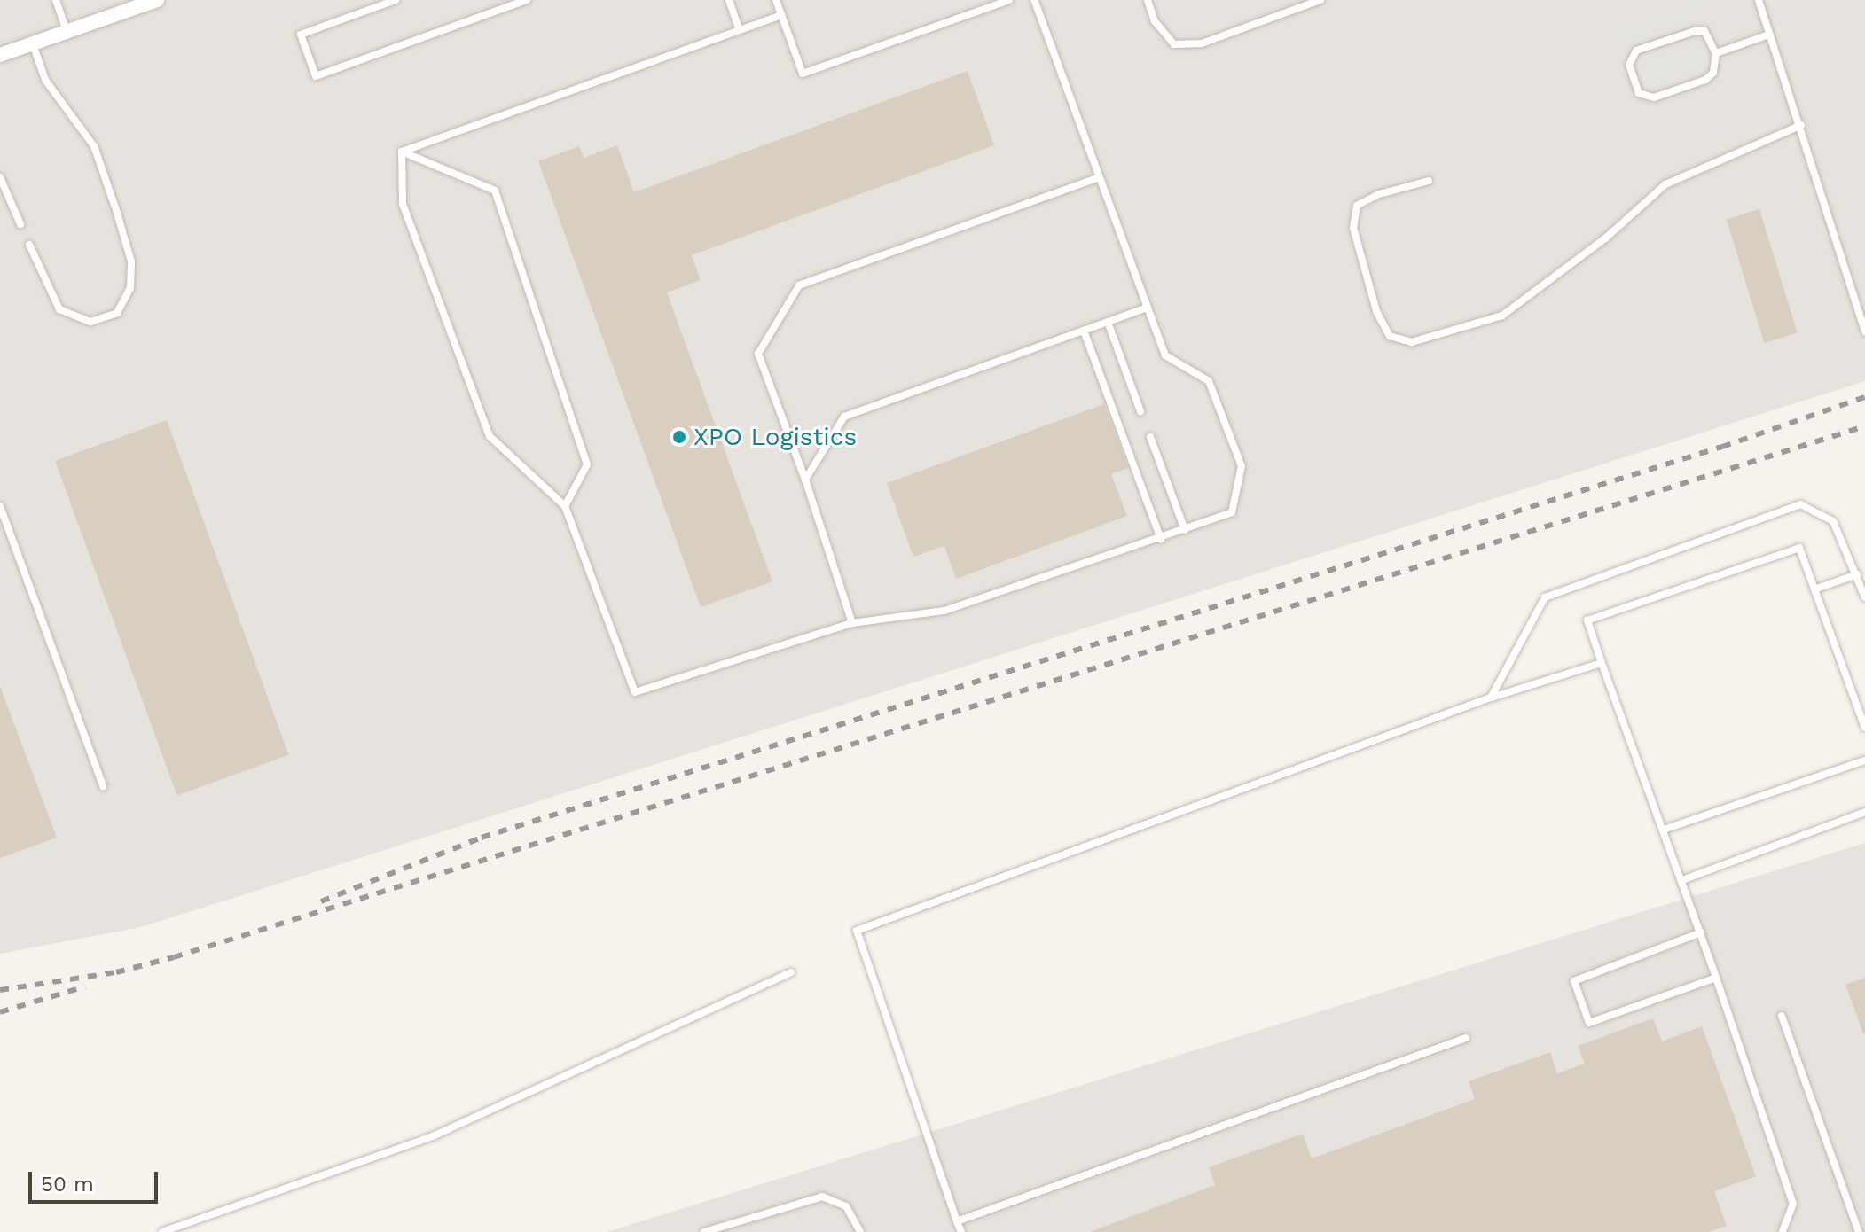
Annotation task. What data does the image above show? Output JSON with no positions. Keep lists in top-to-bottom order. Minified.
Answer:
{"places":["XPO Logistics"],"scale_bar":"50 m"}
